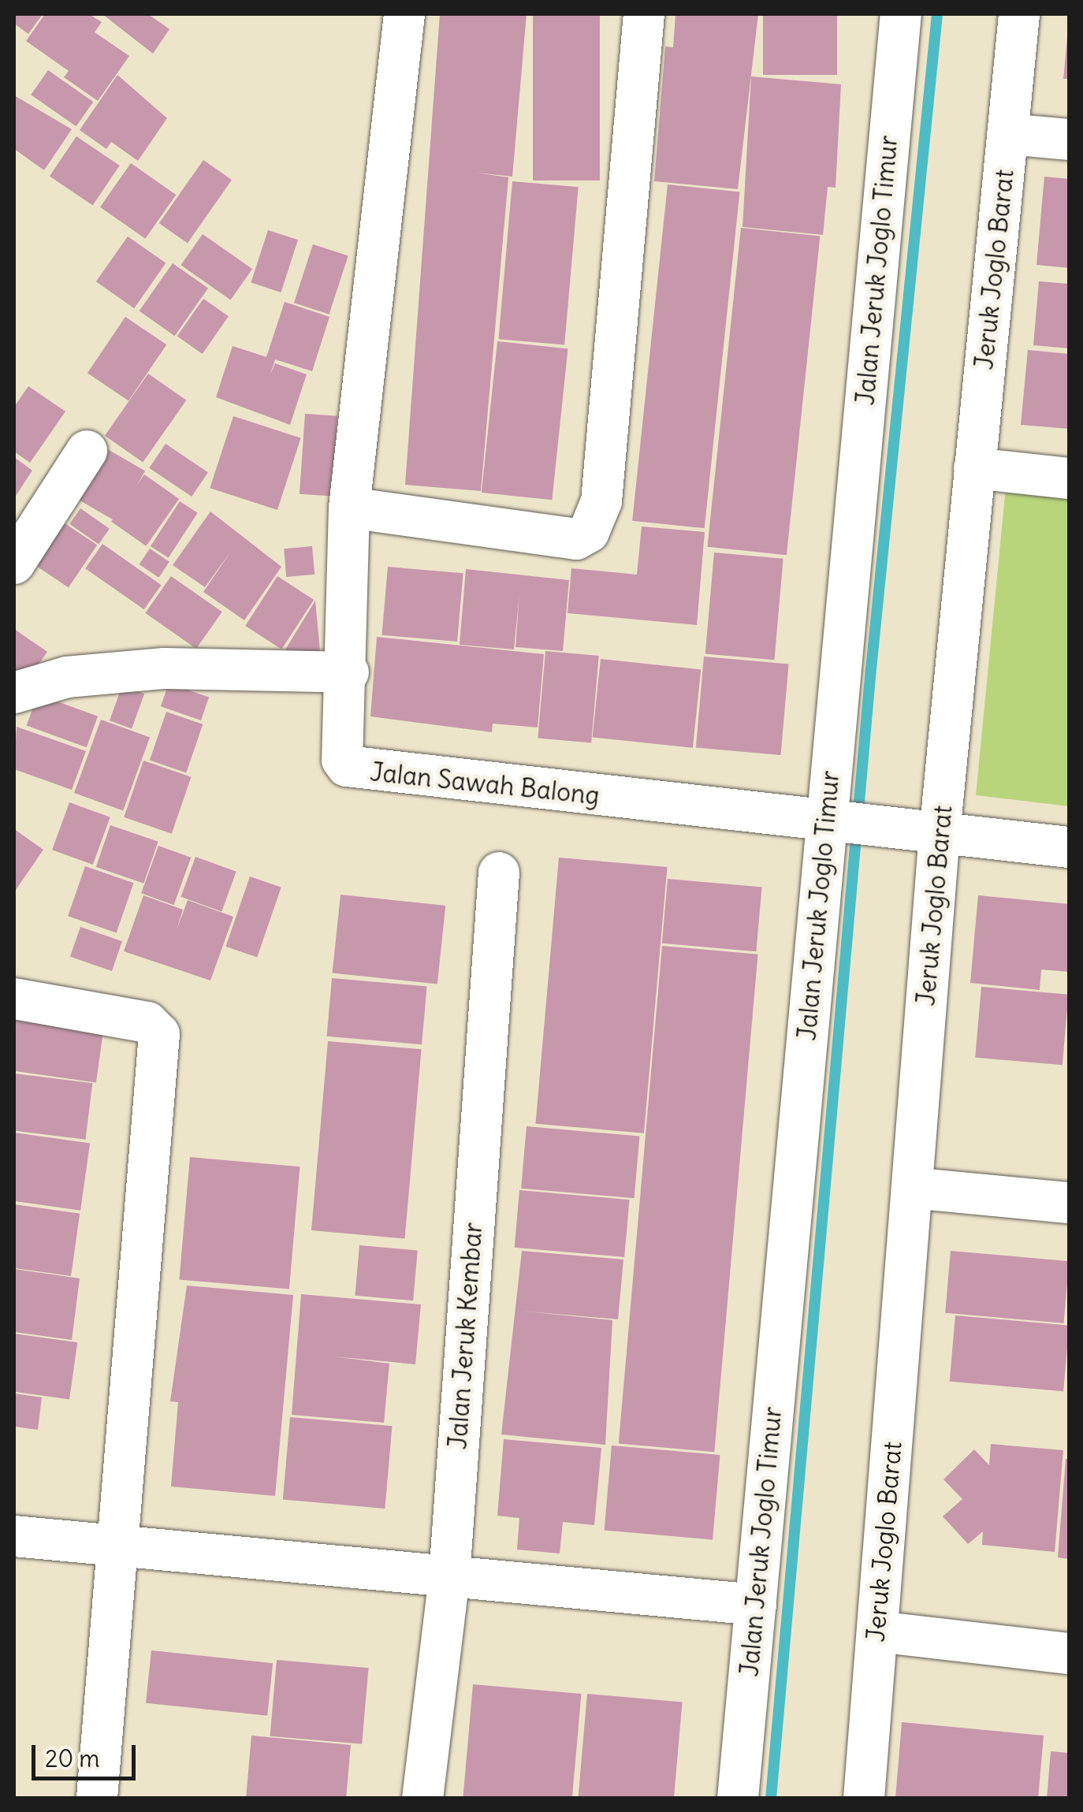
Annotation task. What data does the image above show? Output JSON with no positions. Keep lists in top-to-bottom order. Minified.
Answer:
{"streets":{"street":["Jeruk Joglo Barat","Jalan Jeruk Joglo Timur","Jalan Sawah Balong","Jalan Jeruk Kembar"]},"crossings":[["Jeruk Joglo Barat","Jalan Sawah Balong"],["Jalan Jeruk Joglo Timur","Jalan Sawah Balong"]],"scale_bar":"20 m"}
